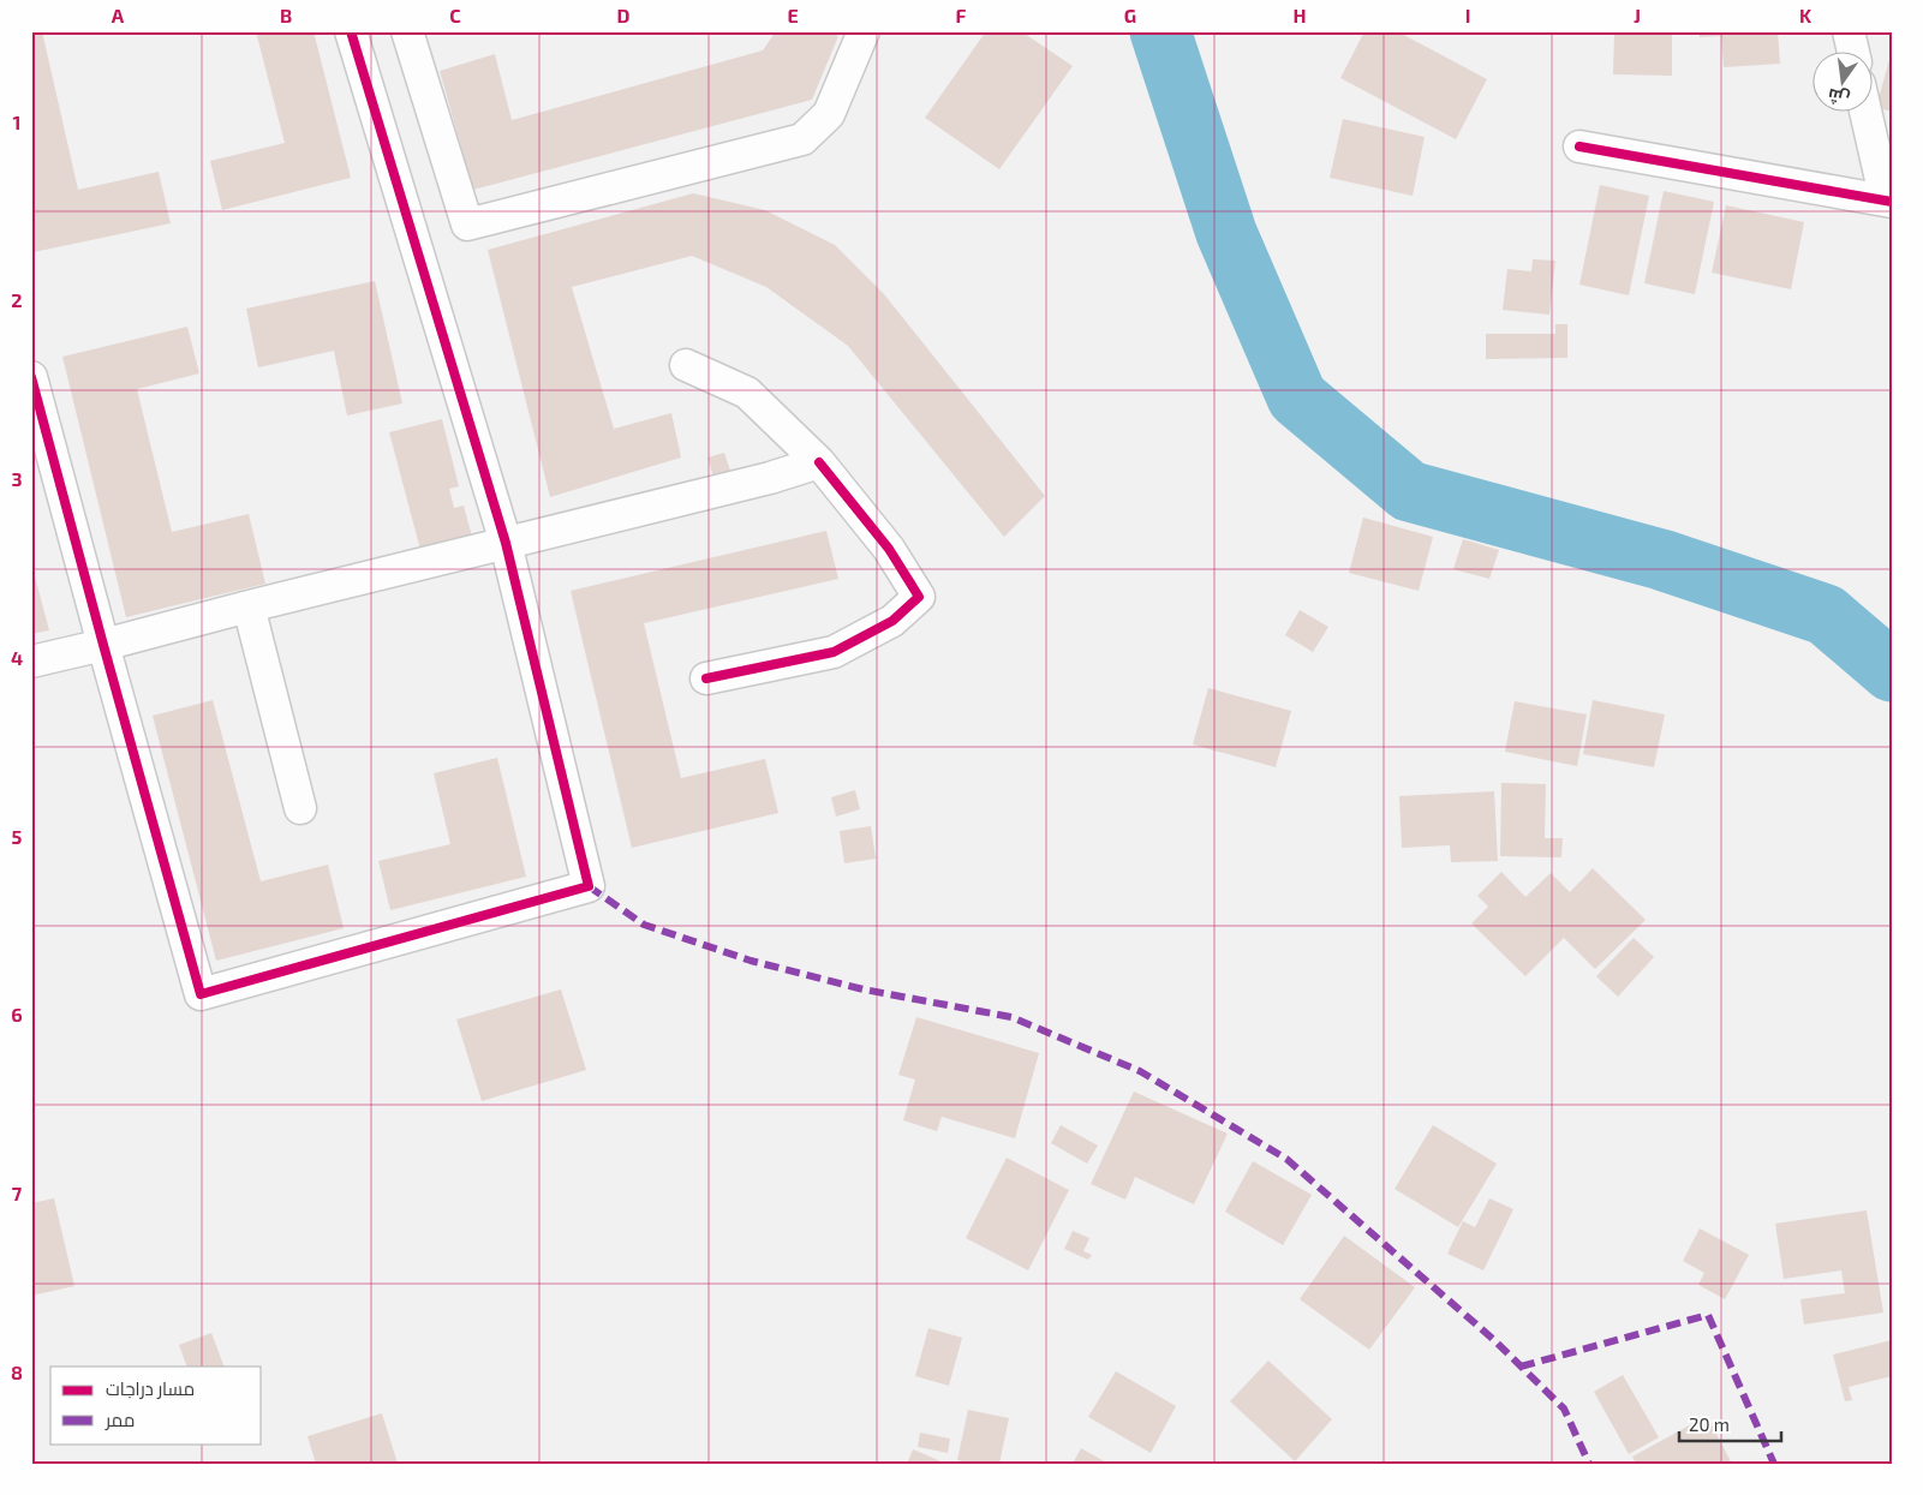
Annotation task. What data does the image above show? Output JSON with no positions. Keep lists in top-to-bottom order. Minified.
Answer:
{"legend":["مسار دراجات","ممر"],"scale_bar":"20 m","north":"bottom","grid":{"columns":["A","B","C","D","E","F","G","H","I","J","K"],"rows":["1","2","3","4","5","6","7","8"]}}
